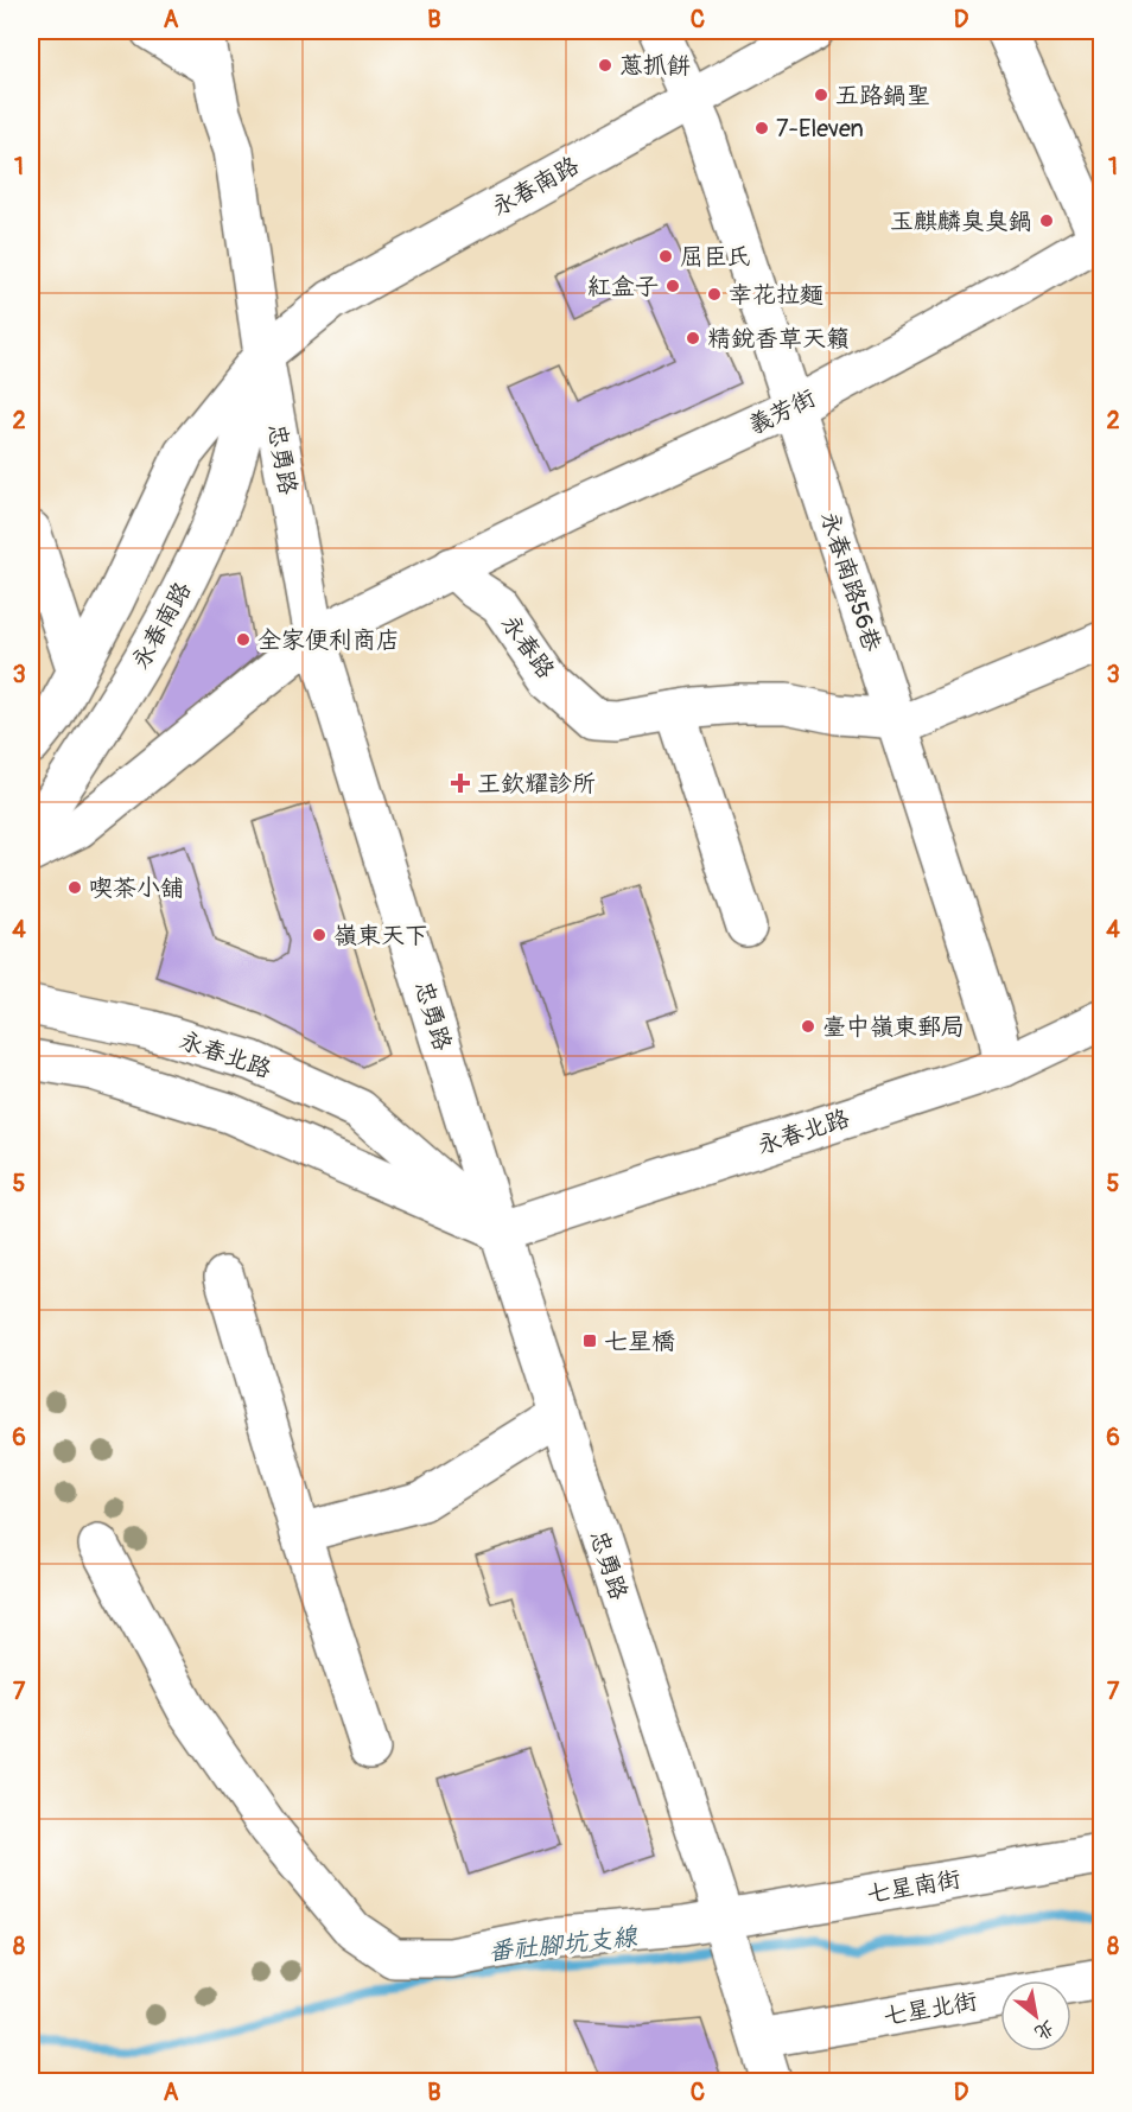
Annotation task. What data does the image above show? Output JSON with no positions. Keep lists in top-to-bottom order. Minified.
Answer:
{"streets":{"street":["永春南路","義芳街","忠勇路","永春南路56巷","永春路","永春北路","七星南街","七星北街"]},"crossings":[["永春南路","忠勇路"],["永春南路","永春南路56巷"],["義芳街","永春南路56巷"],["義芳街","永春路"],["忠勇路","永春北路"],["忠勇路","七星南街"],["永春南路56巷","永春路"],["永春南路56巷","永春北路"]],"water":["番社腳坑支線"],"places":{"other":["蔥抓餅","五路鍋聖","7-Eleven","玉麒麟臭臭鍋","屈臣氏","紅盒子","幸花拉麵","精銳香草天籟","全家便利商店","喫茶小舖","嶺東天下","臺中嶺東郵局"],"health":["王欽耀診所"],"transit":["七星橋"]},"north":"bottom right","grid":{"columns":["A","B","C","D"],"rows":["1","2","3","4","5","6","7","8"]}}
